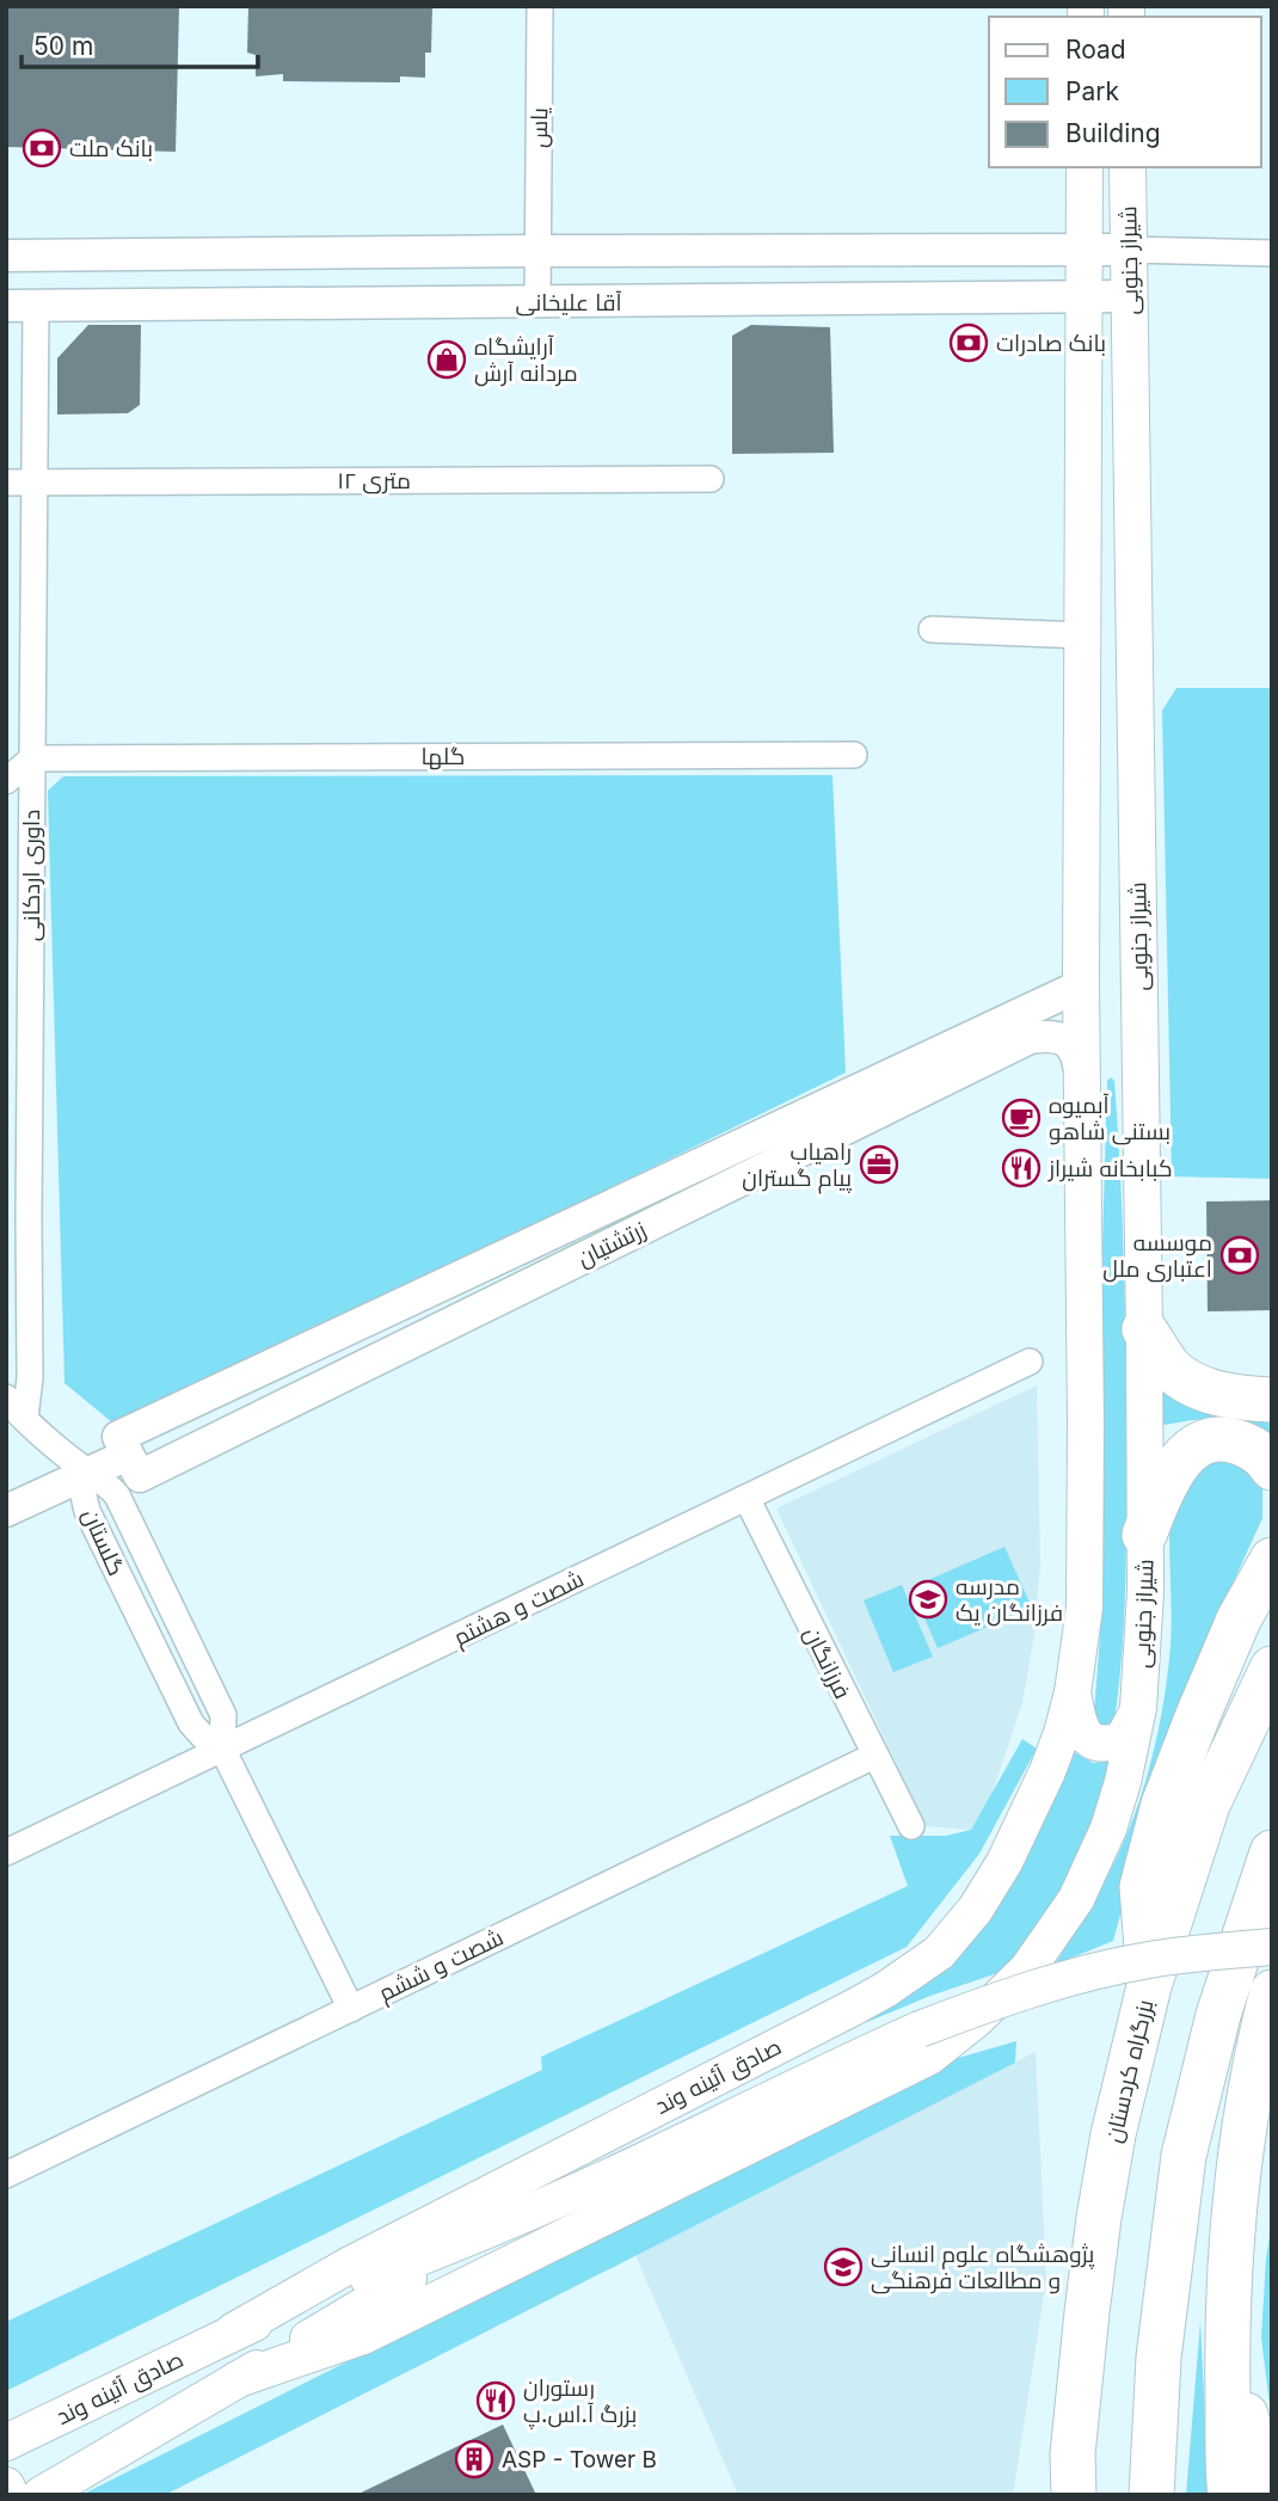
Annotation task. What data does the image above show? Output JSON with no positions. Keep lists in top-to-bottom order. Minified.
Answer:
{"streets":{"highway":["بزرگراه کردستان"],"main road":["شیراز جنوبی","صادق آئینه وند"],"street":["یاس","آقا علیخانی","۱۲ متری","گلها","داوری اردکانی","زرتشتیان","گلستان","شصت و هشتم","فرزانگان","شصت و ششم"]},"crossings":[["یاس","آقا علیخانی"],["شیراز جنوبی","آقا علیخانی"],["شیراز جنوبی","زرتشتیان"],["شیراز جنوبی","صادق آئینه وند"],["آقا علیخانی","داوری اردکانی"],["۱۲ متری","داوری اردکانی"],["گلها","داوری اردکانی"],["گلستان","شصت و هشتم"],["گلستان","شصت و ششم"],["شصت و هشتم","فرزانگان"],["فرزانگان","شصت و ششم"]],"places":{"bank":["بانک ملت","بانک صادرات","موسسه اعتباری ملل"],"shop":["آرایشگاه مردانه آرش"],"cafe":["آبمیوه بستنی شاهو"],"office":["راهیاب پیام گستران"],"restaurant":["کبابخانه شیراز","رستوران بزرگ آ.اس.پ"],"school or university":["مدرسه فرزانگان یک","پژوهشگاه علوم انسانی و مطالعات فرهنگی"],"building":["ASP - Tower B"]},"legend":["Road","Park","Building"],"scale_bar":"50 m"}
